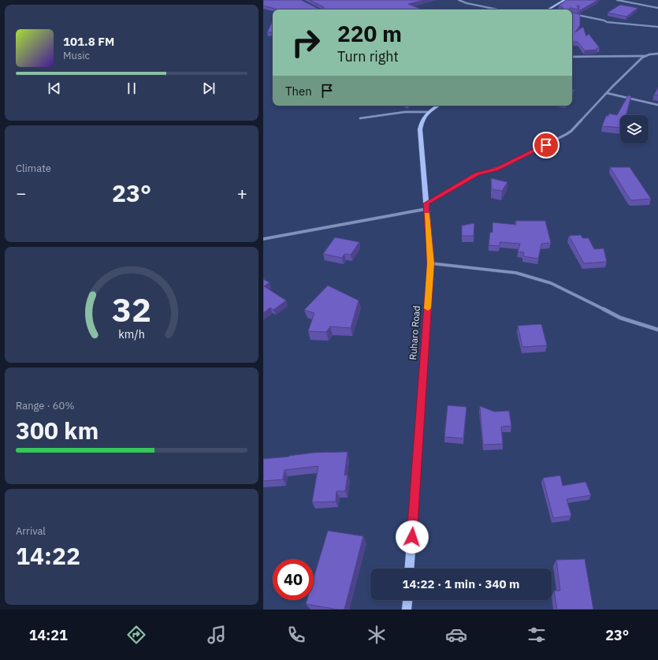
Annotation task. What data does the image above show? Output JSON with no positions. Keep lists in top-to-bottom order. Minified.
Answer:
{"streets":{"street":["Ruharo Road"]},"page":{"turn":["220 m","Turn right"],"song":["101.8 FM","Music"],"then":"Then","tile":["Climate",["Range · 60%","300 km"],["Arrival","14:22"]],"heat":["−","23°","+"],"limit":"40","trip":"14:22 · 1 min · 340 m","tabs":["14:21","23°"],"gauge":["32","km/h"]}}
